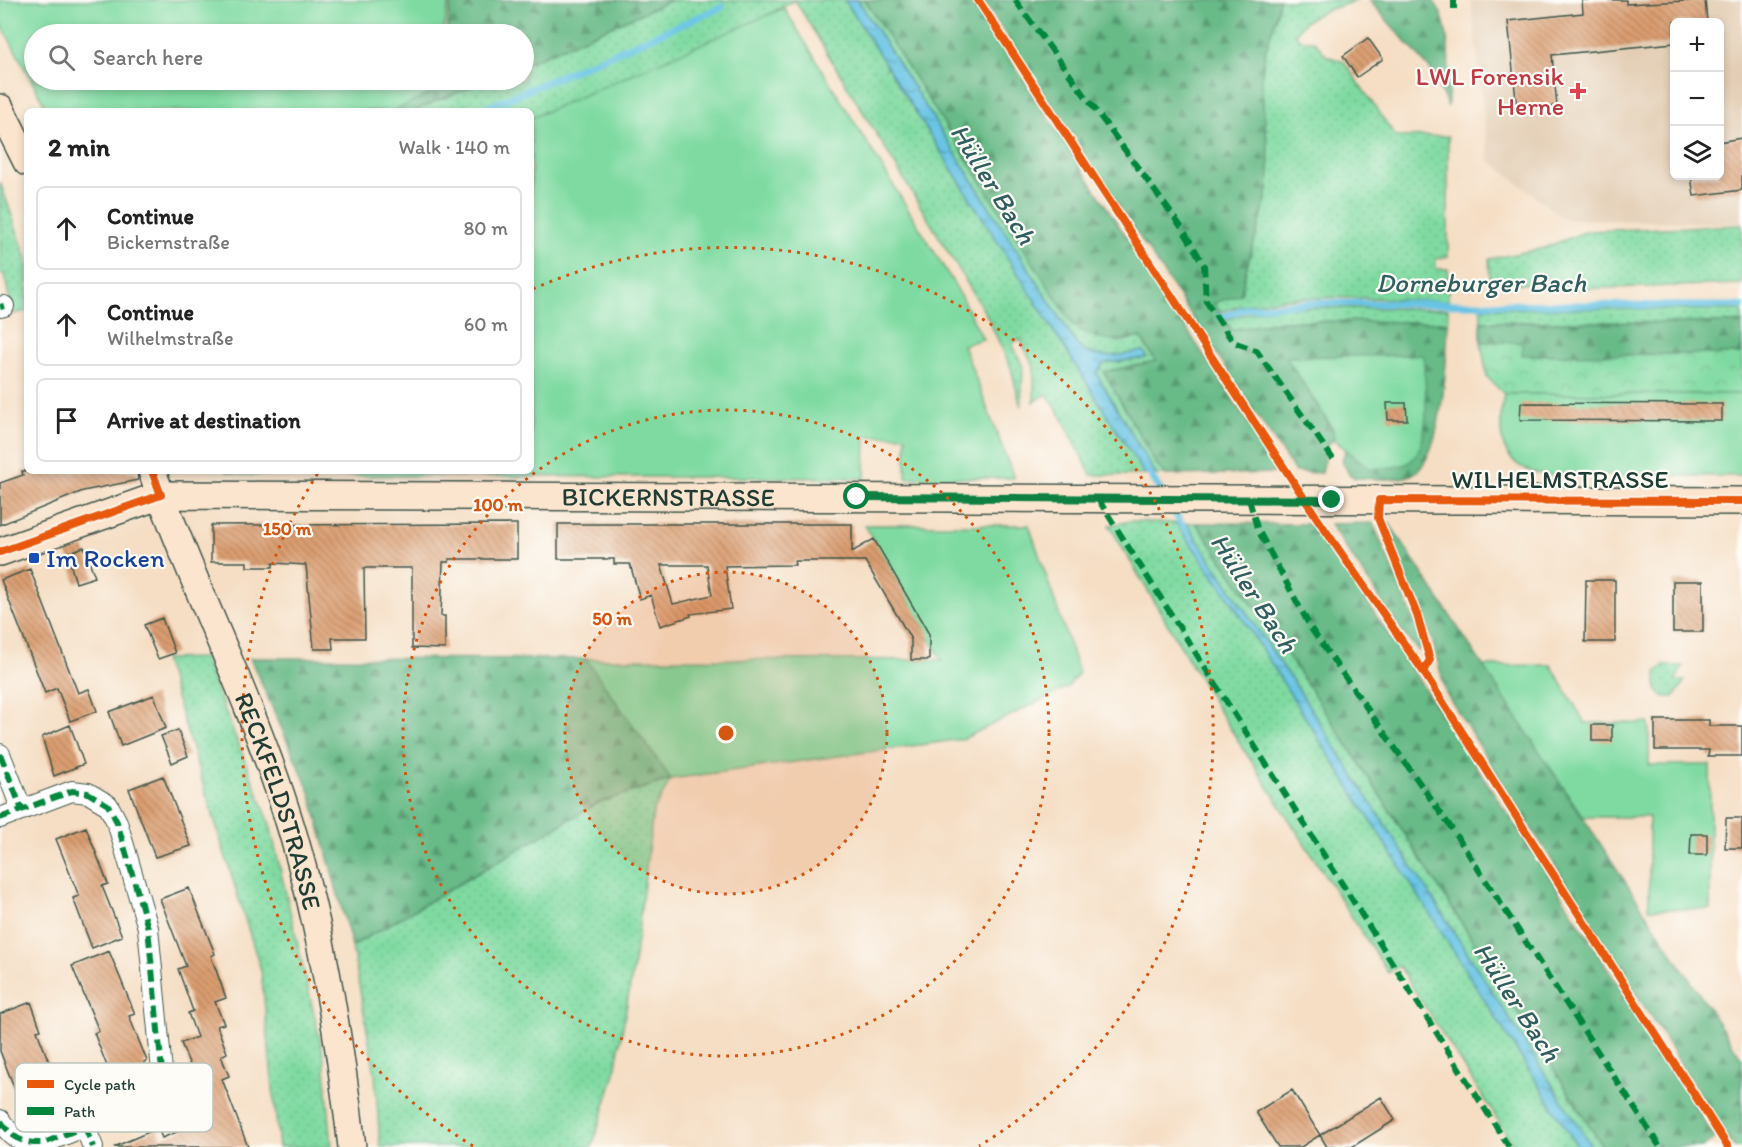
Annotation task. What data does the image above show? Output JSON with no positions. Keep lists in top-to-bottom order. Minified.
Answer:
{"streets":{"street":["WILHELMSTRASSE","BICKERNSTRASSE","RECKFELDSTRASSE"]},"crossings":[["WILHELMSTRASSE","BICKERNSTRASSE"],["BICKERNSTRASSE","RECKFELDSTRASSE"]],"water":["Hüller Bach","Dorneburger Bach"],"places":{"health":["LWL Forensik Herne"],"transit":["Im Rocken"]},"legend":["Cycle path","Path"],"page":{"map_buttons":["+","−"],"search":"Search here","heading":["2 min","Walk · 140 m"],"list":[["Continue","Bickernstraße","80 m"],["Continue","Wilhelmstraße","60 m"],"Arrive at destination"]},"rings":["100 m","150 m","50 m"]}
